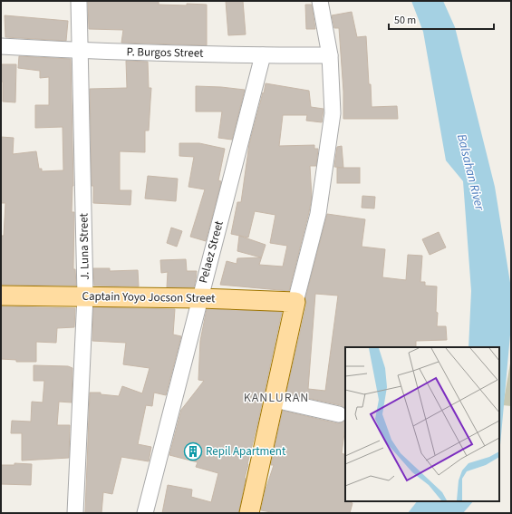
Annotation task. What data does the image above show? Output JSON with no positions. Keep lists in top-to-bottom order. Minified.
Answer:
{"streets":{"main road":["Captain Yoyo Jocson Street"],"street":["P. Burgos Street","J. Luna Street","Pelaez Street"]},"crossings":[["P. Burgos Street","J. Luna Street"],["P. Burgos Street","Pelaez Street"],["J. Luna Street","Captain Yoyo Jocson Street"],["Pelaez Street","Captain Yoyo Jocson Street"]],"districts":["KANLURAN"],"water":["Balsahan River"],"places":{"building":["Repil Apartment"]},"scale_bar":"50 m"}
